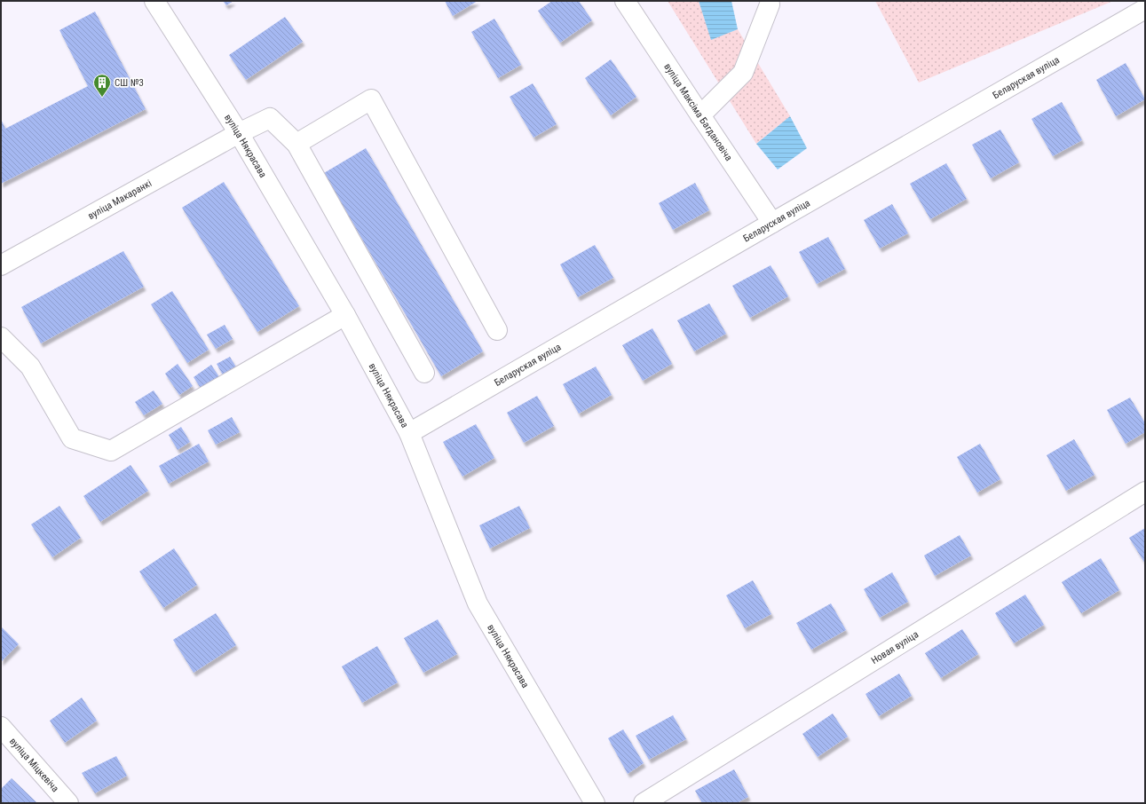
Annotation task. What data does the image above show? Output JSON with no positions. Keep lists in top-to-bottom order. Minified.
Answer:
{"streets":{"street":["Беларуская вуліца","вуліца Максіма Багдановіча","вуліца Някрасава","вуліца Макаранкі","Новая вуліца","вуліца Міцкевіча"]},"crossings":[["Беларуская вуліца","вуліца Максіма Багдановіча"],["Беларуская вуліца","вуліца Някрасава"],["вуліца Някрасава","вуліца Макаранкі"]],"places":{"building":["СШ №3"]}}
